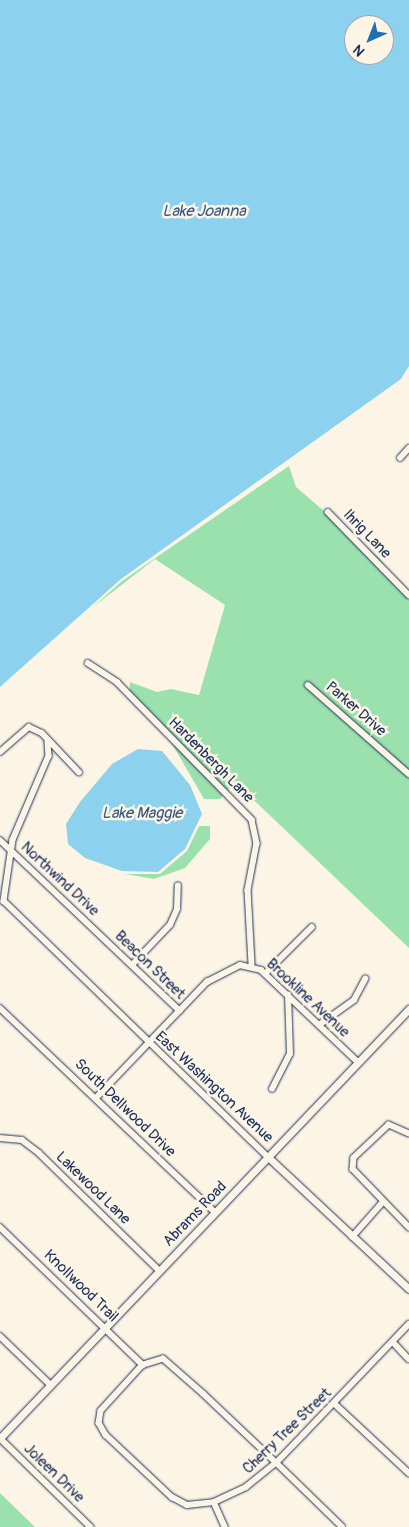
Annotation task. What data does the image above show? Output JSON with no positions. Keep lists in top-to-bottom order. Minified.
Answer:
{"streets":{"street":["Ihrig Lane","Parker Drive","Hardenbergh Lane","Northwind Drive","Beacon Street","Brookline Avenue","East Washington Avenue","South Dellwood Drive","Lakewood Lane","Abrams Road","Knollwood Trail","Cherry Tree Street","Joleen Drive"]},"crossings":[["Hardenbergh Lane","Brookline Avenue"],["Northwind Drive","Beacon Street"],["Beacon Street","Brookline Avenue"],["Brookline Avenue","East Washington Avenue"],["Brookline Avenue","South Dellwood Drive"],["Brookline Avenue","Abrams Road"],["East Washington Avenue","Abrams Road"],["South Dellwood Drive","Abrams Road"],["Lakewood Lane","Abrams Road"],["Abrams Road","Knollwood Trail"],["Abrams Road","Joleen Drive"],["Knollwood Trail","Cherry Tree Street"]],"water":["Lake Joanna","Lake Maggie"],"north":"bottom left"}
